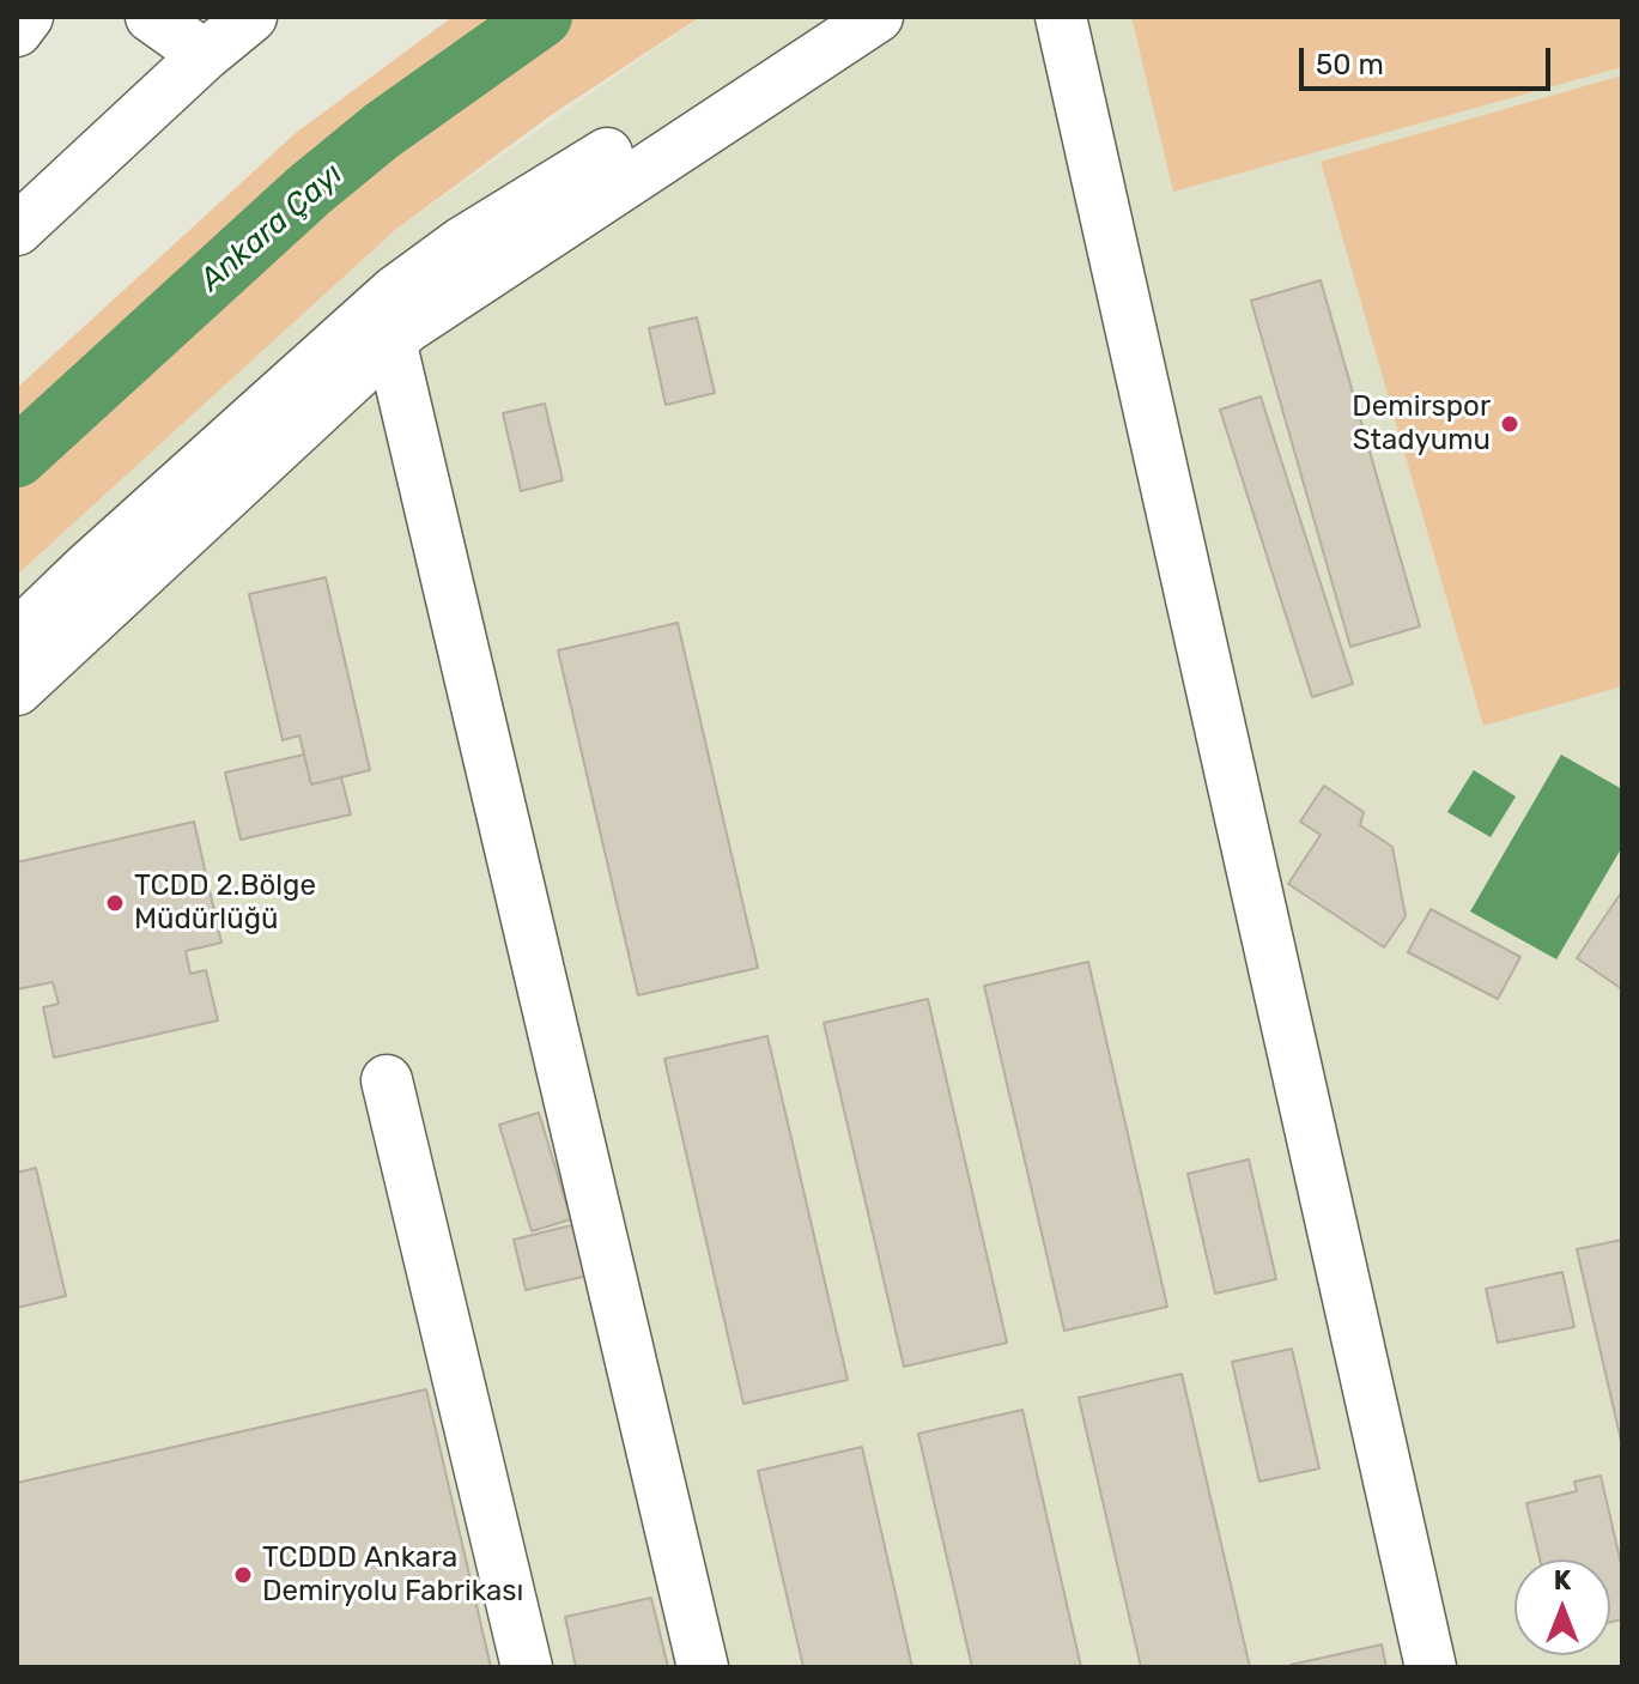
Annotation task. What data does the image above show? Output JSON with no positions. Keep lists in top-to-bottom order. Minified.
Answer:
{"water":["Ankara Çayı"],"places":["Demirspor Stadyumu","TCDD 2.Bölge Müdürlüğü","TCDDD Ankara Demiryolu Fabrikası"],"scale_bar":"50 m","north":"top"}
